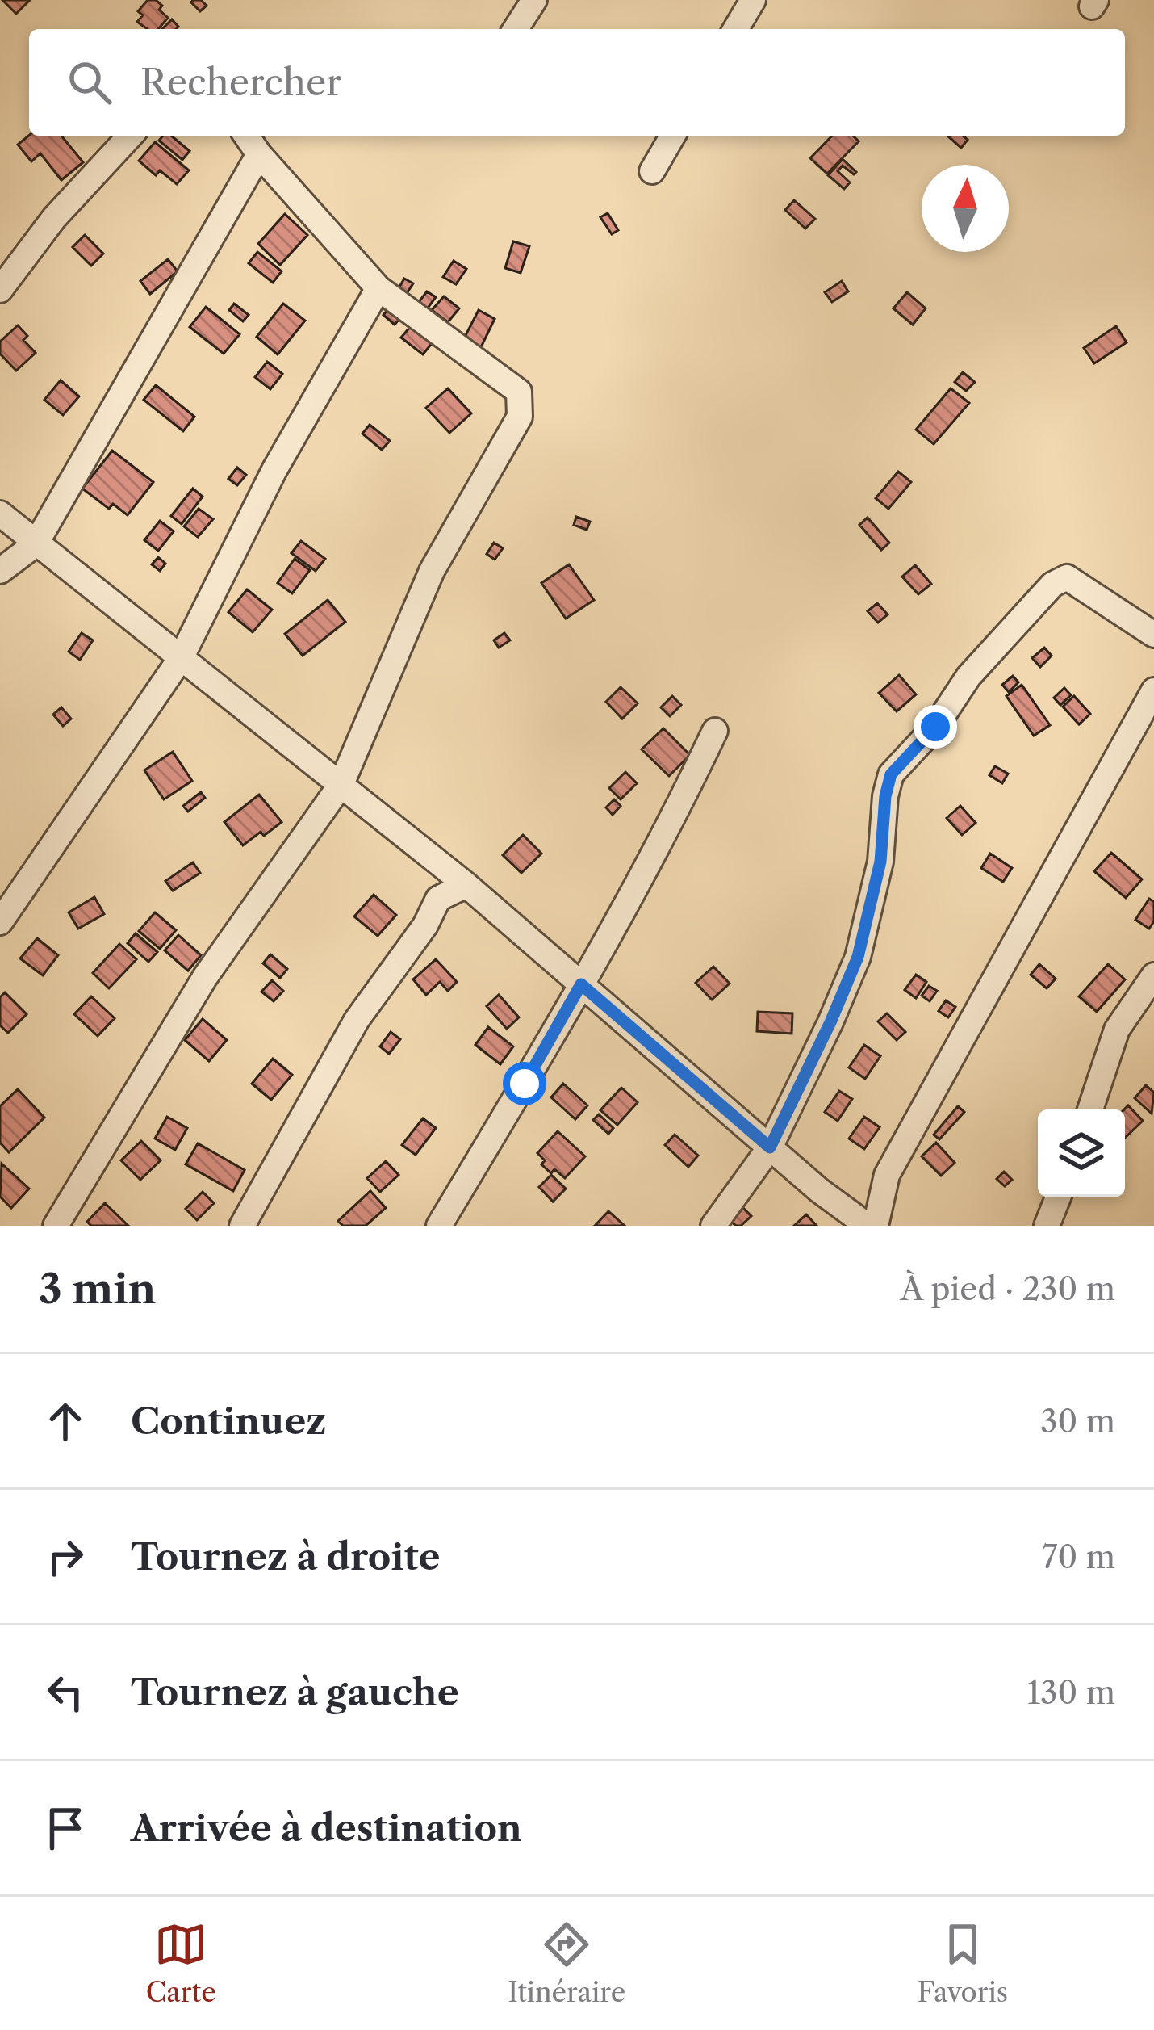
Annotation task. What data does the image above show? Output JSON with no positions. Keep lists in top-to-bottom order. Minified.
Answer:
{"north":"top","page":{"search":"Rechercher","heading":["3 min","À pied · 230 m"],"list":[["Continuez","30 m"],["Tournez à droite","70 m"],["Tournez à gauche","130 m"],"Arrivée à destination"],"nav":["Carte","Itinéraire","Favoris"]}}
